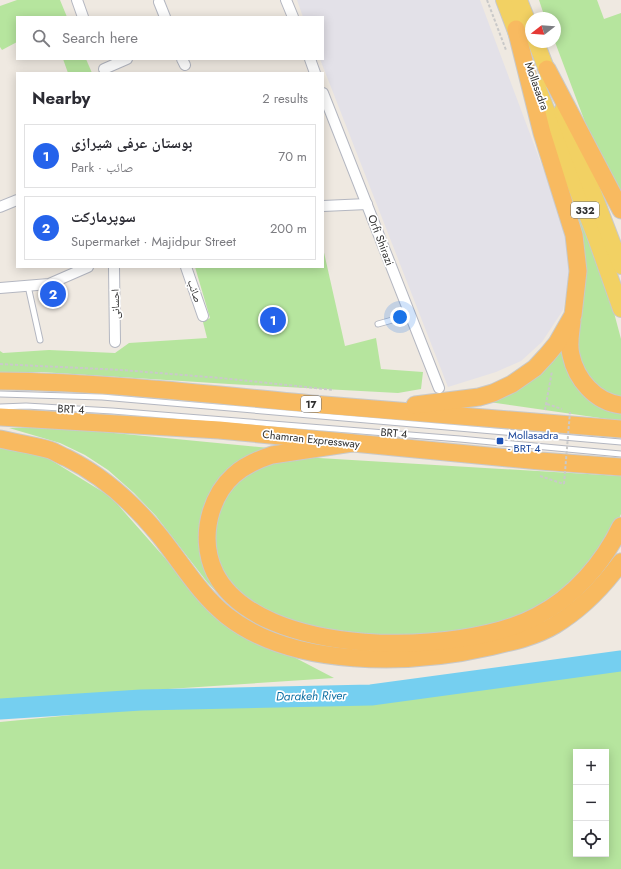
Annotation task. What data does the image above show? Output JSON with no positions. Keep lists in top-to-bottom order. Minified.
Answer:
{"streets":{"highway":["17","Chamran Expressway"],"main road":["Mollasadra","332"],"street":["Orfi Shirazi","صائب","احسانی"],"lane":["BRT 4"]},"crossings":[["Mollasadra","332"]],"water":["Darakeh River"],"places":{"transit":["Mollasadra - BRT 4"]},"north":"left","page":{"search":"Search here","heading":["Nearby","2 results"],"list":[{"mark":"1","name":"بوستان عرفی شیرازی","note":"Park · صائب","value":"70 m"},{"mark":"2","name":"سوپرمارکت","note":"Supermarket · Majidpur Street","value":"200 m"}],"pins":["2","1"],"map_buttons":["+","−"]}}
